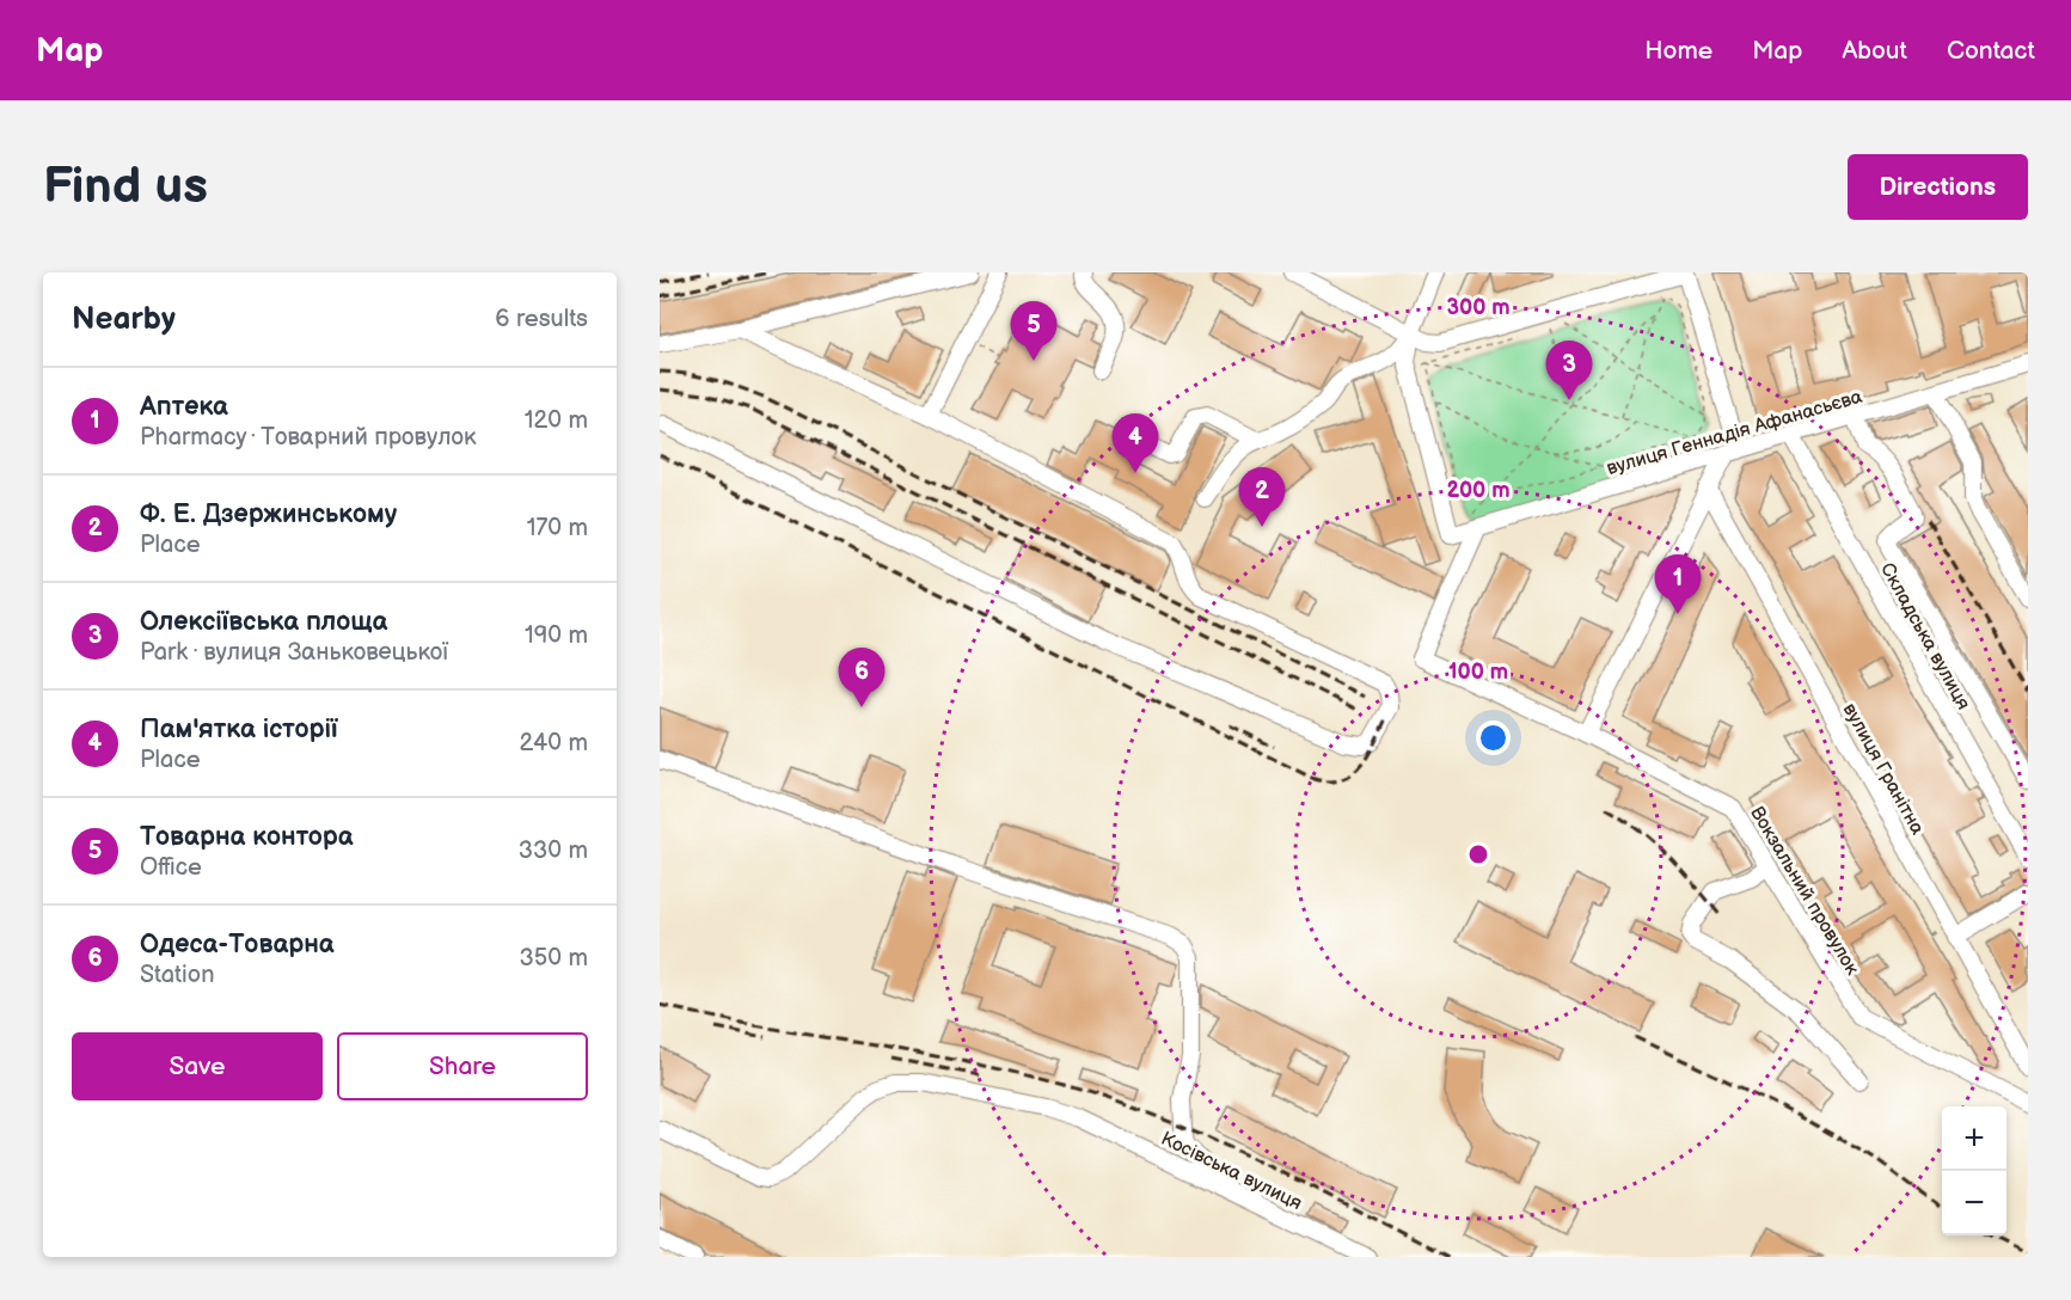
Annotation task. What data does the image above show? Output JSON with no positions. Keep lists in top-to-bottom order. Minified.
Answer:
{"streets":{"street":["вулиця Геннадія Афанасьєва","Складська вулиця","вулиця Гранітна","Вокзальний провулок","Косівська вулиця"]},"crossings":[["вулиця Геннадія Афанасьєва","Складська вулиця"],["вулиця Геннадія Афанасьєва","Вокзальний провулок"]],"page":{"header":"Map","nav":["Home","Map","About","Contact"],"buttons":["Directions",["Save","Share"]],"title":"Find us","heading":["Nearby","6 results"],"pins":["5","3","4","2","1","6"],"list":[{"mark":"1","name":"Аптека","note":"Pharmacy · Товарний провулок","value":"120 m"},{"mark":"2","name":"Ф. Е. Дзержинському","note":"Place","value":"170 m"},{"mark":"3","name":"Олексіївська площа","note":"Park · вулиця Заньковецької","value":"190 m"},{"mark":"4","name":"Пам'ятка історії","note":"Place","value":"240 m"},{"mark":"5","name":"Товарна контора","note":"Office","value":"330 m"},{"mark":"6","name":"Одеса-Товарна","note":"Station","value":"350 m"}],"map_buttons":["+","−"]},"rings":["300 m","200 m","100 m"]}
